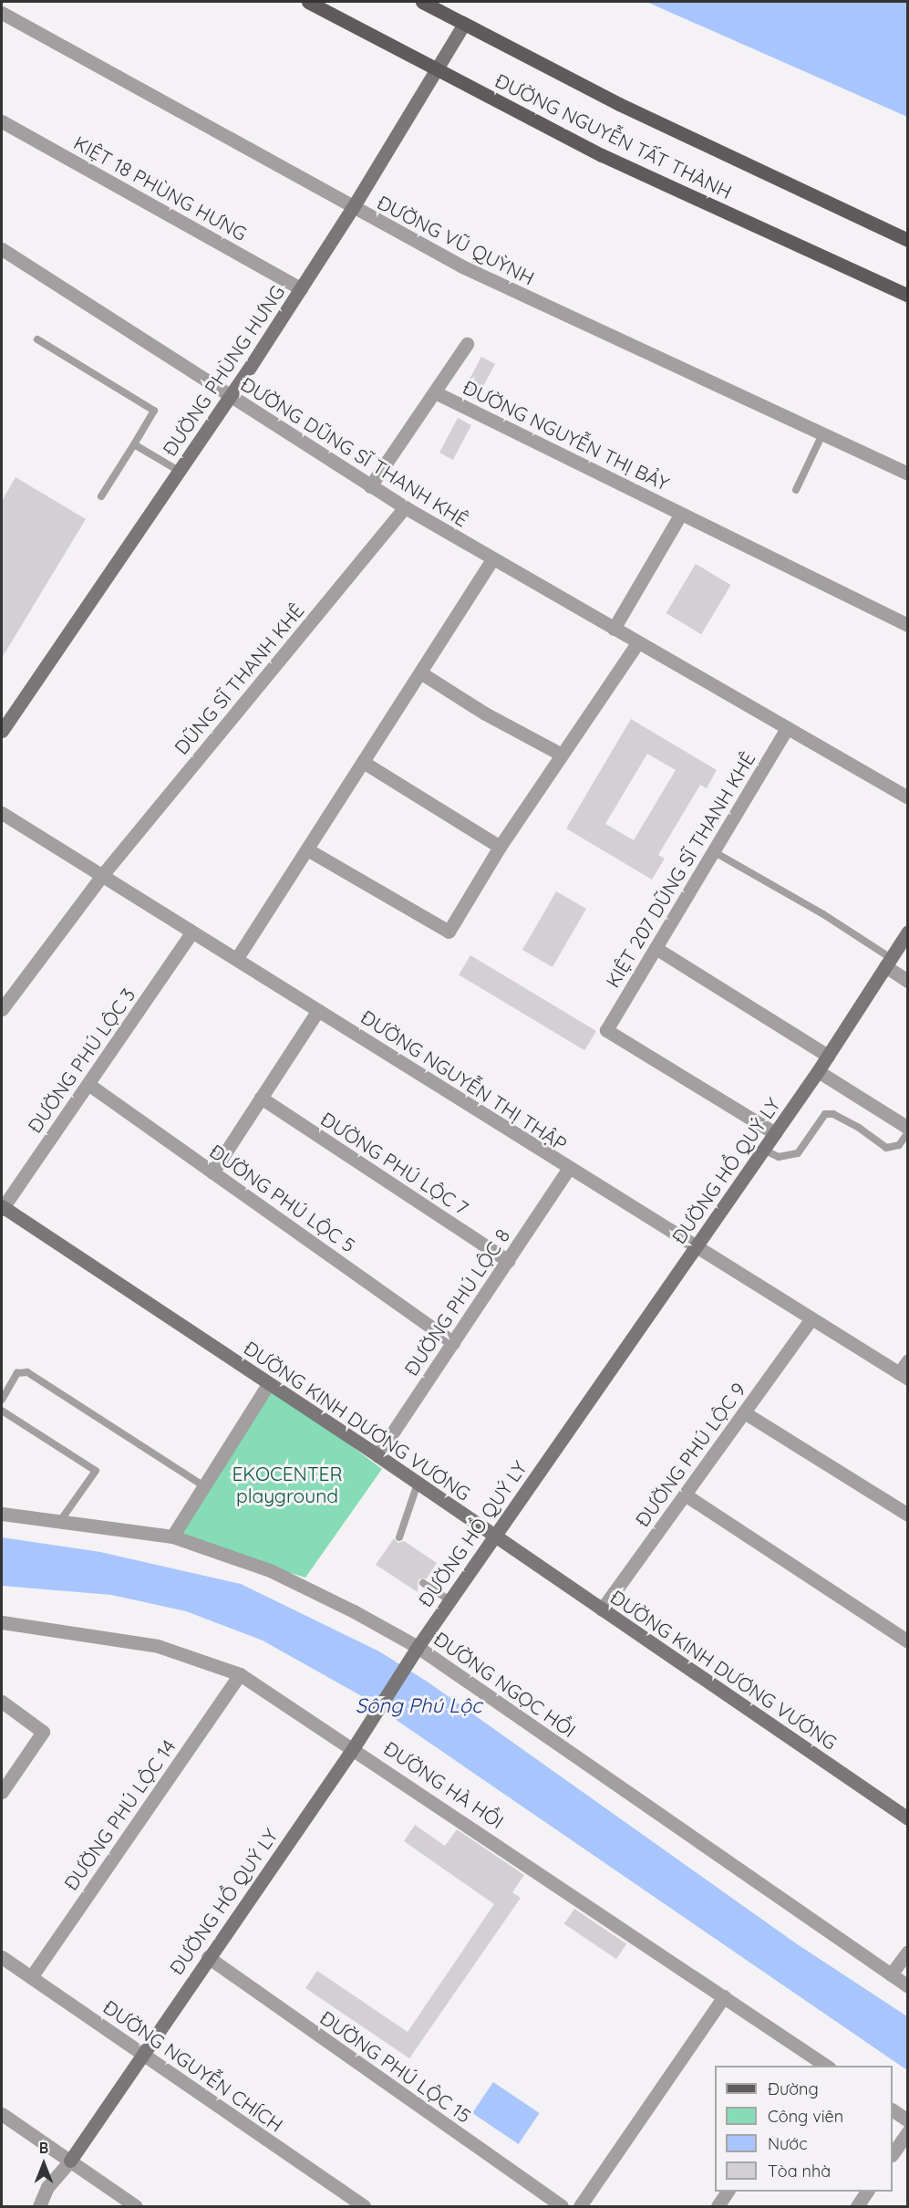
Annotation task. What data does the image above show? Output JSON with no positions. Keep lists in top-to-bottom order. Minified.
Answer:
{"streets":{"main road":["ĐƯỜNG NGUYỄN TẤT THÀNH"],"street":["KIỆT 18 PHÙNG HƯNG","ĐƯỜNG VŨ QUỲNH","ĐƯỜNG PHÙNG HƯNG","ĐƯỜNG NGUYỄN THỊ BẢY","ĐƯỜNG DŨNG SĨ THANH KHÊ","DŨNG SĨ THANH KHÊ","KIỆT 207 DŨNG SĨ THANH KHÊ","ĐƯỜNG PHÚ LỘC 3","ĐƯỜNG NGUYỄN THỊ THẬP","ĐƯỜNG PHÚ LỘC 7","ĐƯỜNG HỒ QUÝ LY","ĐƯỜNG PHÚ LỘC 5","ĐƯỜNG PHÚ LỘC 8","ĐƯỜNG KINH DƯƠNG VƯƠNG","ĐƯỜNG PHÚ LỘC 9","ĐƯỜNG NGỌC HỒI","ĐƯỜNG HÀ HỒI","ĐƯỜNG PHÚ LỘC 14","ĐƯỜNG NGUYỄN CHÍCH","ĐƯỜNG PHÚ LỘC 15"]},"crossings":[["ĐƯỜNG NGUYỄN TẤT THÀNH","ĐƯỜNG PHÙNG HƯNG"],["KIỆT 18 PHÙNG HƯNG","ĐƯỜNG PHÙNG HƯNG"],["ĐƯỜNG VŨ QUỲNH","ĐƯỜNG PHÙNG HƯNG"],["ĐƯỜNG PHÙNG HƯNG","ĐƯỜNG DŨNG SĨ THANH KHÊ"],["ĐƯỜNG NGUYỄN THỊ BẢY","ĐƯỜNG DŨNG SĨ THANH KHÊ"],["ĐƯỜNG DŨNG SĨ THANH KHÊ","DŨNG SĨ THANH KHÊ"],["ĐƯỜNG DŨNG SĨ THANH KHÊ","KIỆT 207 DŨNG SĨ THANH KHÊ"],["DŨNG SĨ THANH KHÊ","ĐƯỜNG NGUYỄN THỊ THẬP"],["KIỆT 207 DŨNG SĨ THANH KHÊ","ĐƯỜNG HỒ QUÝ LY"],["ĐƯỜNG PHÚ LỘC 3","ĐƯỜNG NGUYỄN THỊ THẬP"],["ĐƯỜNG PHÚ LỘC 3","ĐƯỜNG PHÚ LỘC 5"],["ĐƯỜNG PHÚ LỘC 3","ĐƯỜNG KINH DƯƠNG VƯƠNG"],["ĐƯỜNG NGUYỄN THỊ THẬP","ĐƯỜNG HỒ QUÝ LY"],["ĐƯỜNG NGUYỄN THỊ THẬP","ĐƯỜNG PHÚ LỘC 8"],["ĐƯỜNG NGUYỄN THỊ THẬP","ĐƯỜNG PHÚ LỘC 9"],["ĐƯỜNG PHÚ LỘC 7","ĐƯỜNG PHÚ LỘC 8"],["ĐƯỜNG HỒ QUÝ LY","ĐƯỜNG KINH DƯƠNG VƯƠNG"],["ĐƯỜNG HỒ QUÝ LY","ĐƯỜNG NGỌC HỒI"],["ĐƯỜNG HỒ QUÝ LY","ĐƯỜNG HÀ HỒI"],["ĐƯỜNG HỒ QUÝ LY","ĐƯỜNG NGUYỄN CHÍCH"],["ĐƯỜNG HỒ QUÝ LY","ĐƯỜNG PHÚ LỘC 15"],["ĐƯỜNG PHÚ LỘC 5","ĐƯỜNG PHÚ LỘC 8"],["ĐƯỜNG PHÚ LỘC 8","ĐƯỜNG KINH DƯƠNG VƯƠNG"],["ĐƯỜNG KINH DƯƠNG VƯƠNG","ĐƯỜNG PHÚ LỘC 9"],["ĐƯỜNG HÀ HỒI","ĐƯỜNG PHÚ LỘC 14"],["ĐƯỜNG PHÚ LỘC 14","ĐƯỜNG NGUYỄN CHÍCH"]],"water":["Sông Phú Lộc"],"parks":["EKOCENTER playground"],"legend":["Đường","Công viên","Nước","Tòa nhà"],"north":"top"}
